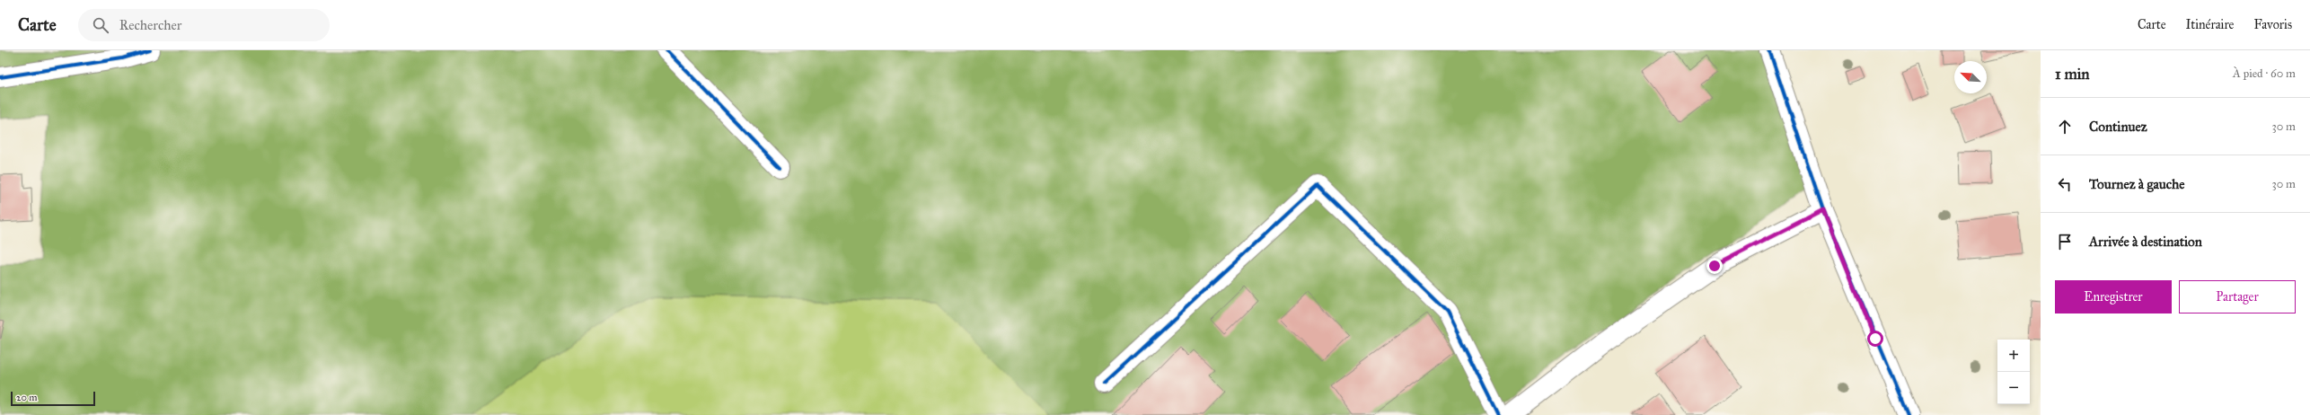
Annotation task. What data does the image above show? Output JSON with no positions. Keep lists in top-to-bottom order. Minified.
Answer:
{"scale_bar":"20 m","north":"top left","page":{"header":"Carte","search":"Rechercher","nav":["Carte","Itinéraire","Favoris"],"heading":["1 min","À pied · 60 m"],"list":[["Continuez","30 m"],["Tournez à gauche","30 m"],"Arrivée à destination"],"buttons":["Enregistrer","Partager"],"map_buttons":["+","−"],"scale":"20 m"}}
